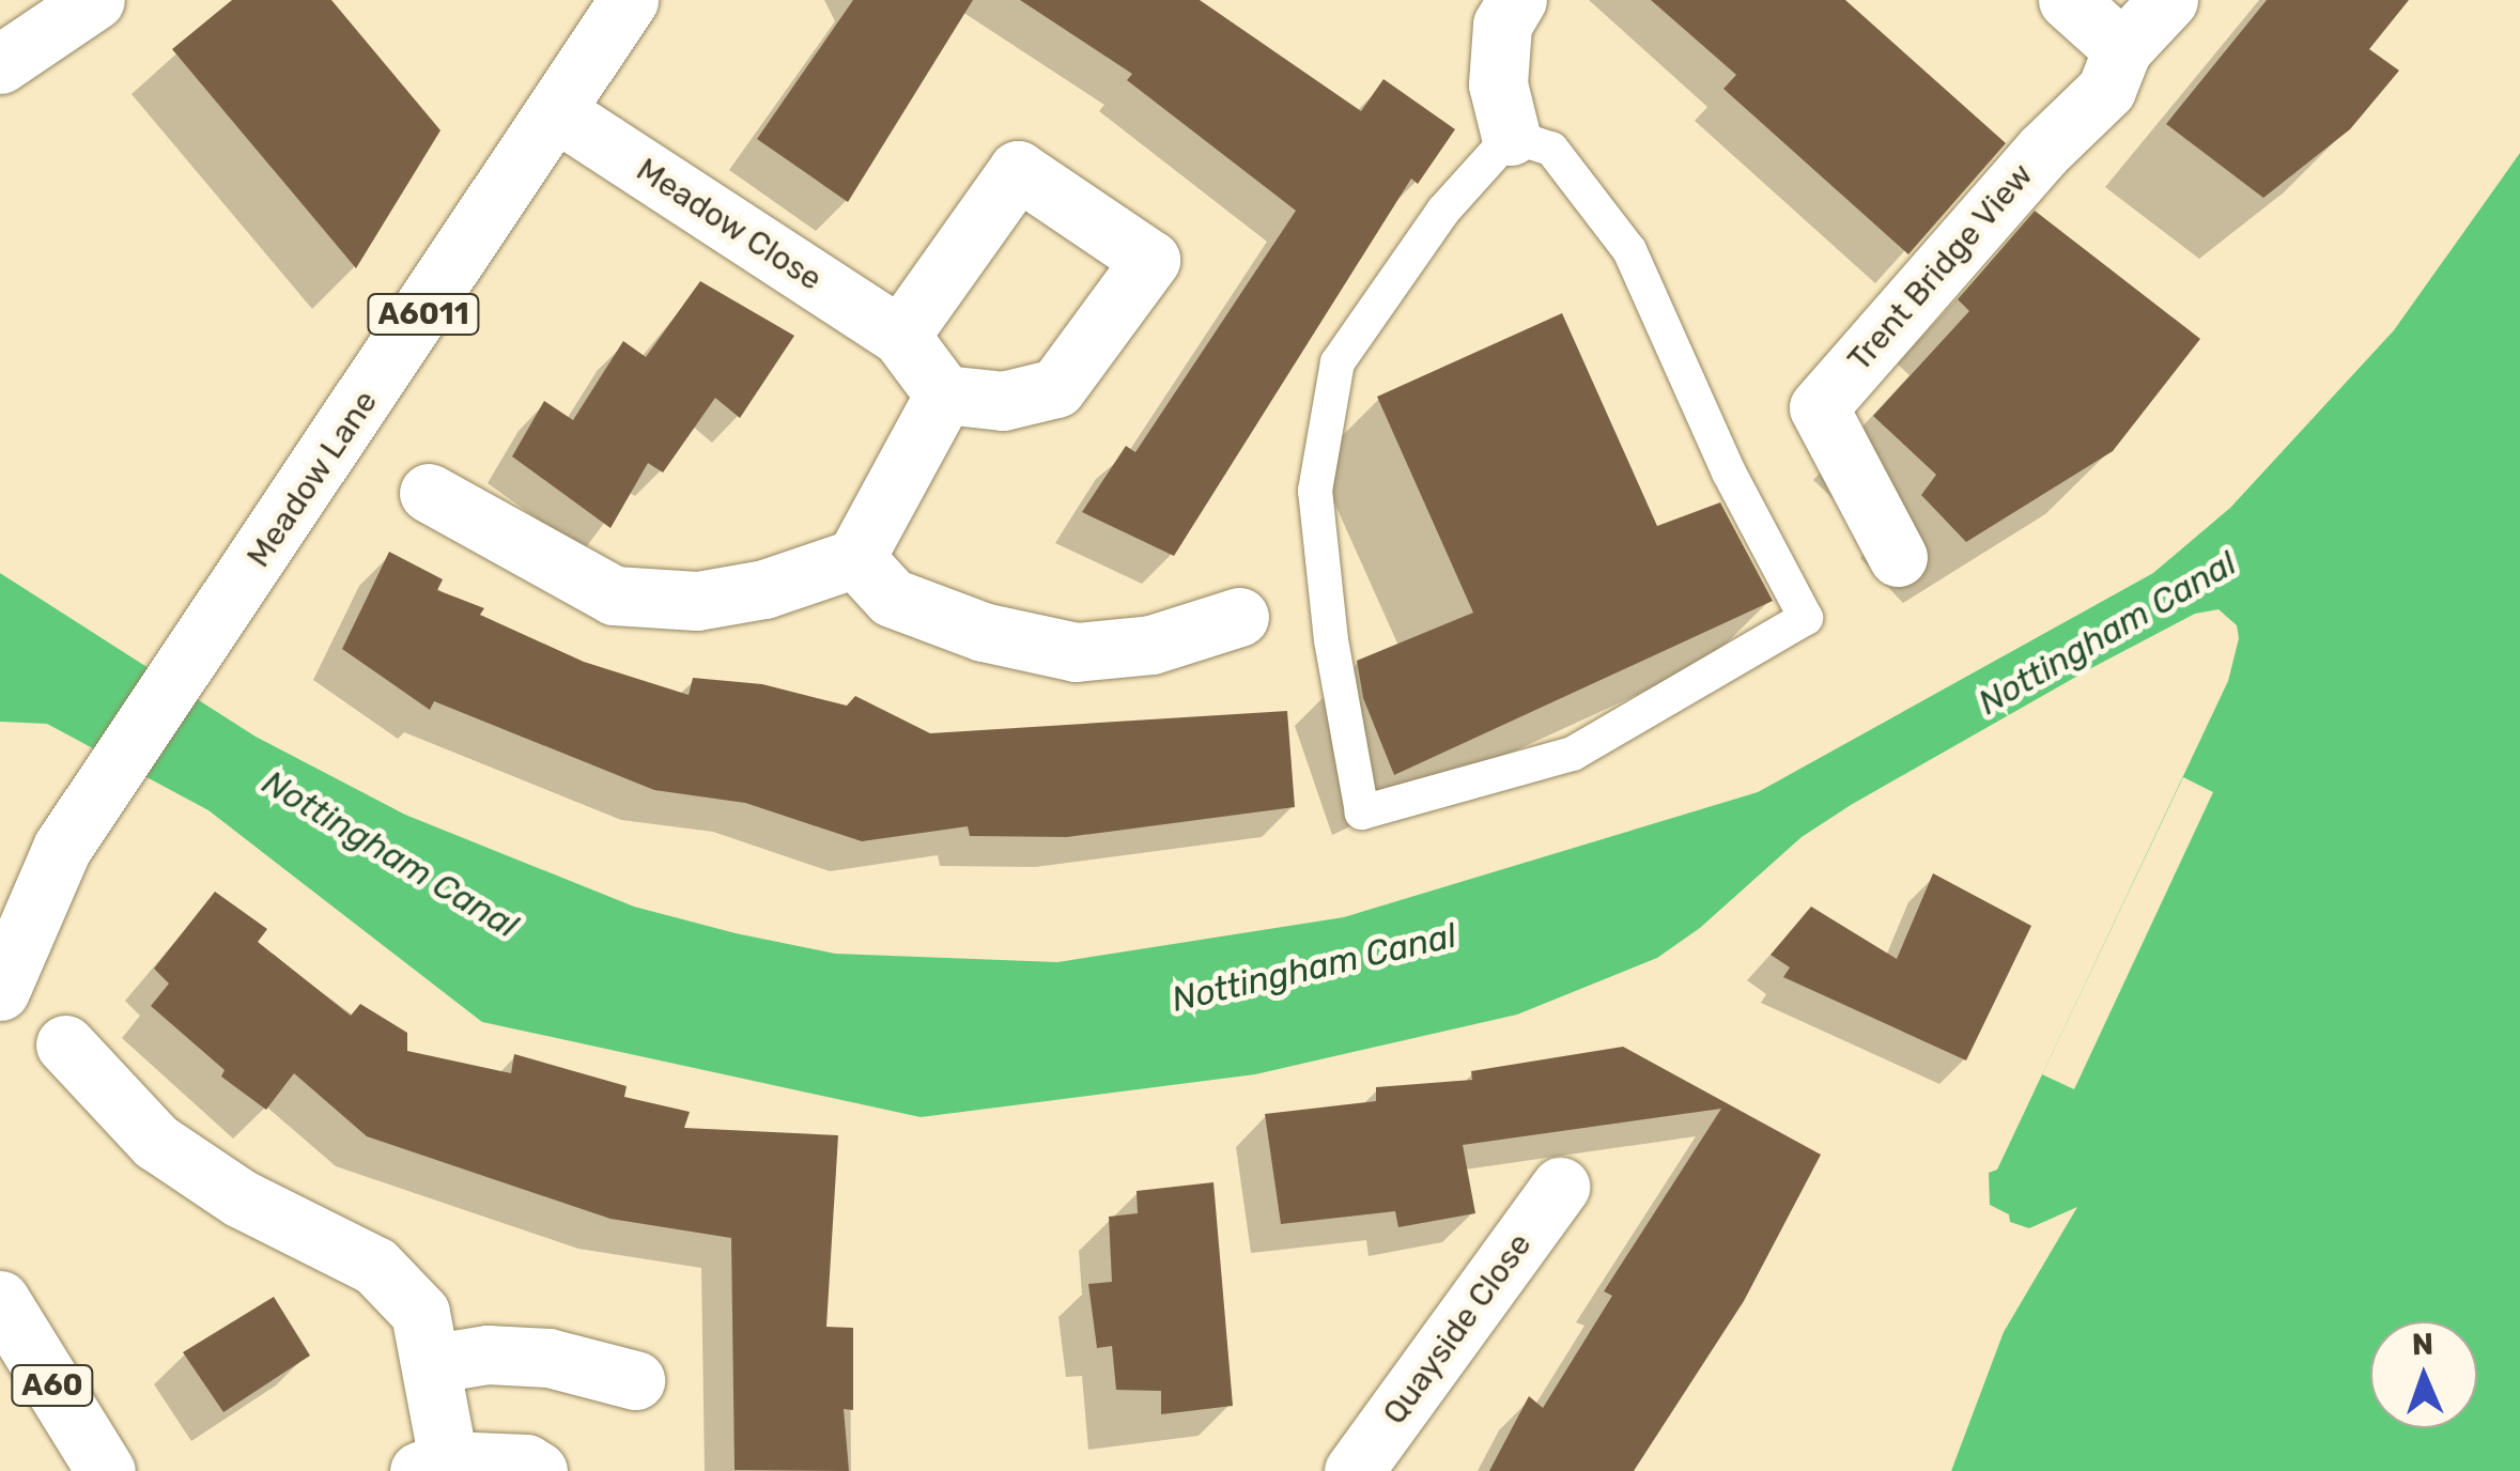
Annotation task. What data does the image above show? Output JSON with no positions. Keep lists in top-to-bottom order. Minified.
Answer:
{"streets":{"street":["Meadow Close","Trent Bridge View","A6011","Meadow Lane","Quayside Close","A60"]},"crossings":[["Meadow Close","Meadow Lane"]],"water":["Nottingham Canal"],"north":"top"}
